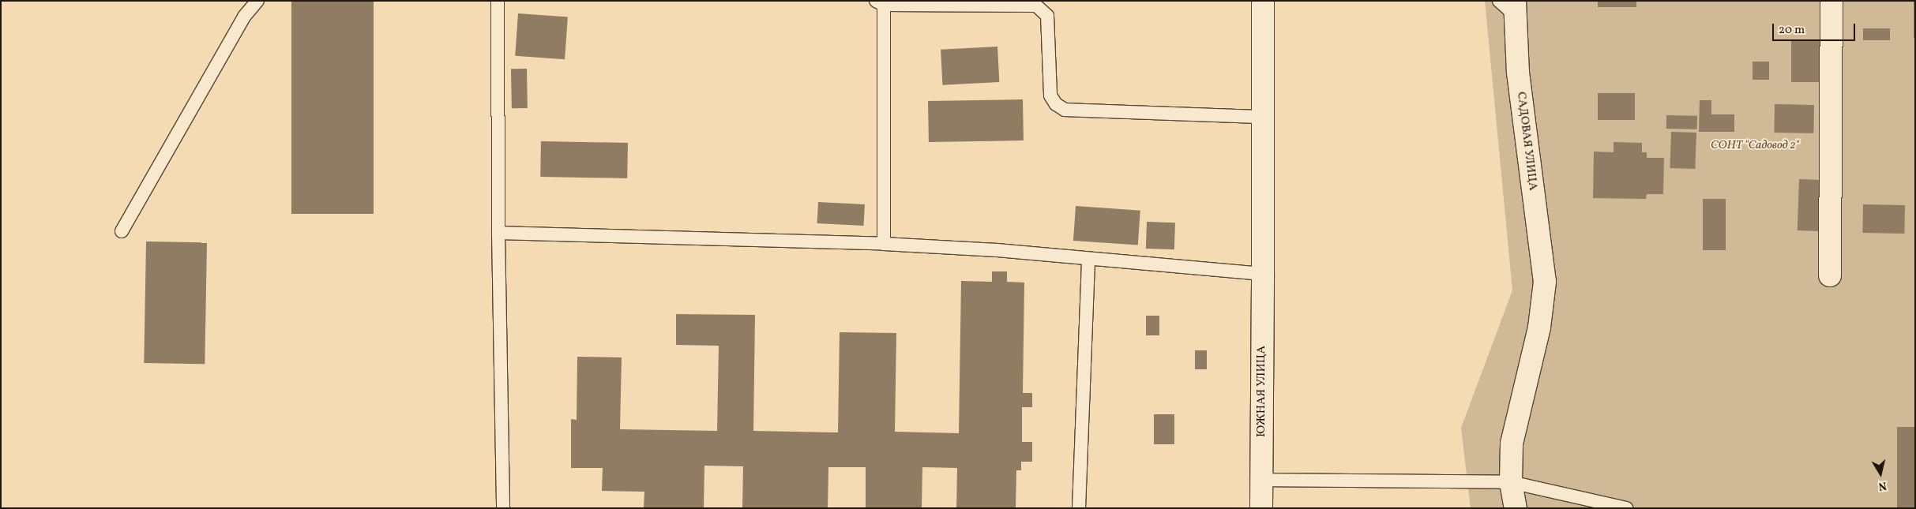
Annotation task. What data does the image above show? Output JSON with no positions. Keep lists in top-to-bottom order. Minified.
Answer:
{"streets":{"street":["САДОВАЯ УЛИЦА","ЮЖНАЯ УЛИЦА"]},"parks":["СОНТ \"Садовод 2\""],"scale_bar":"20 m","north":"bottom"}
